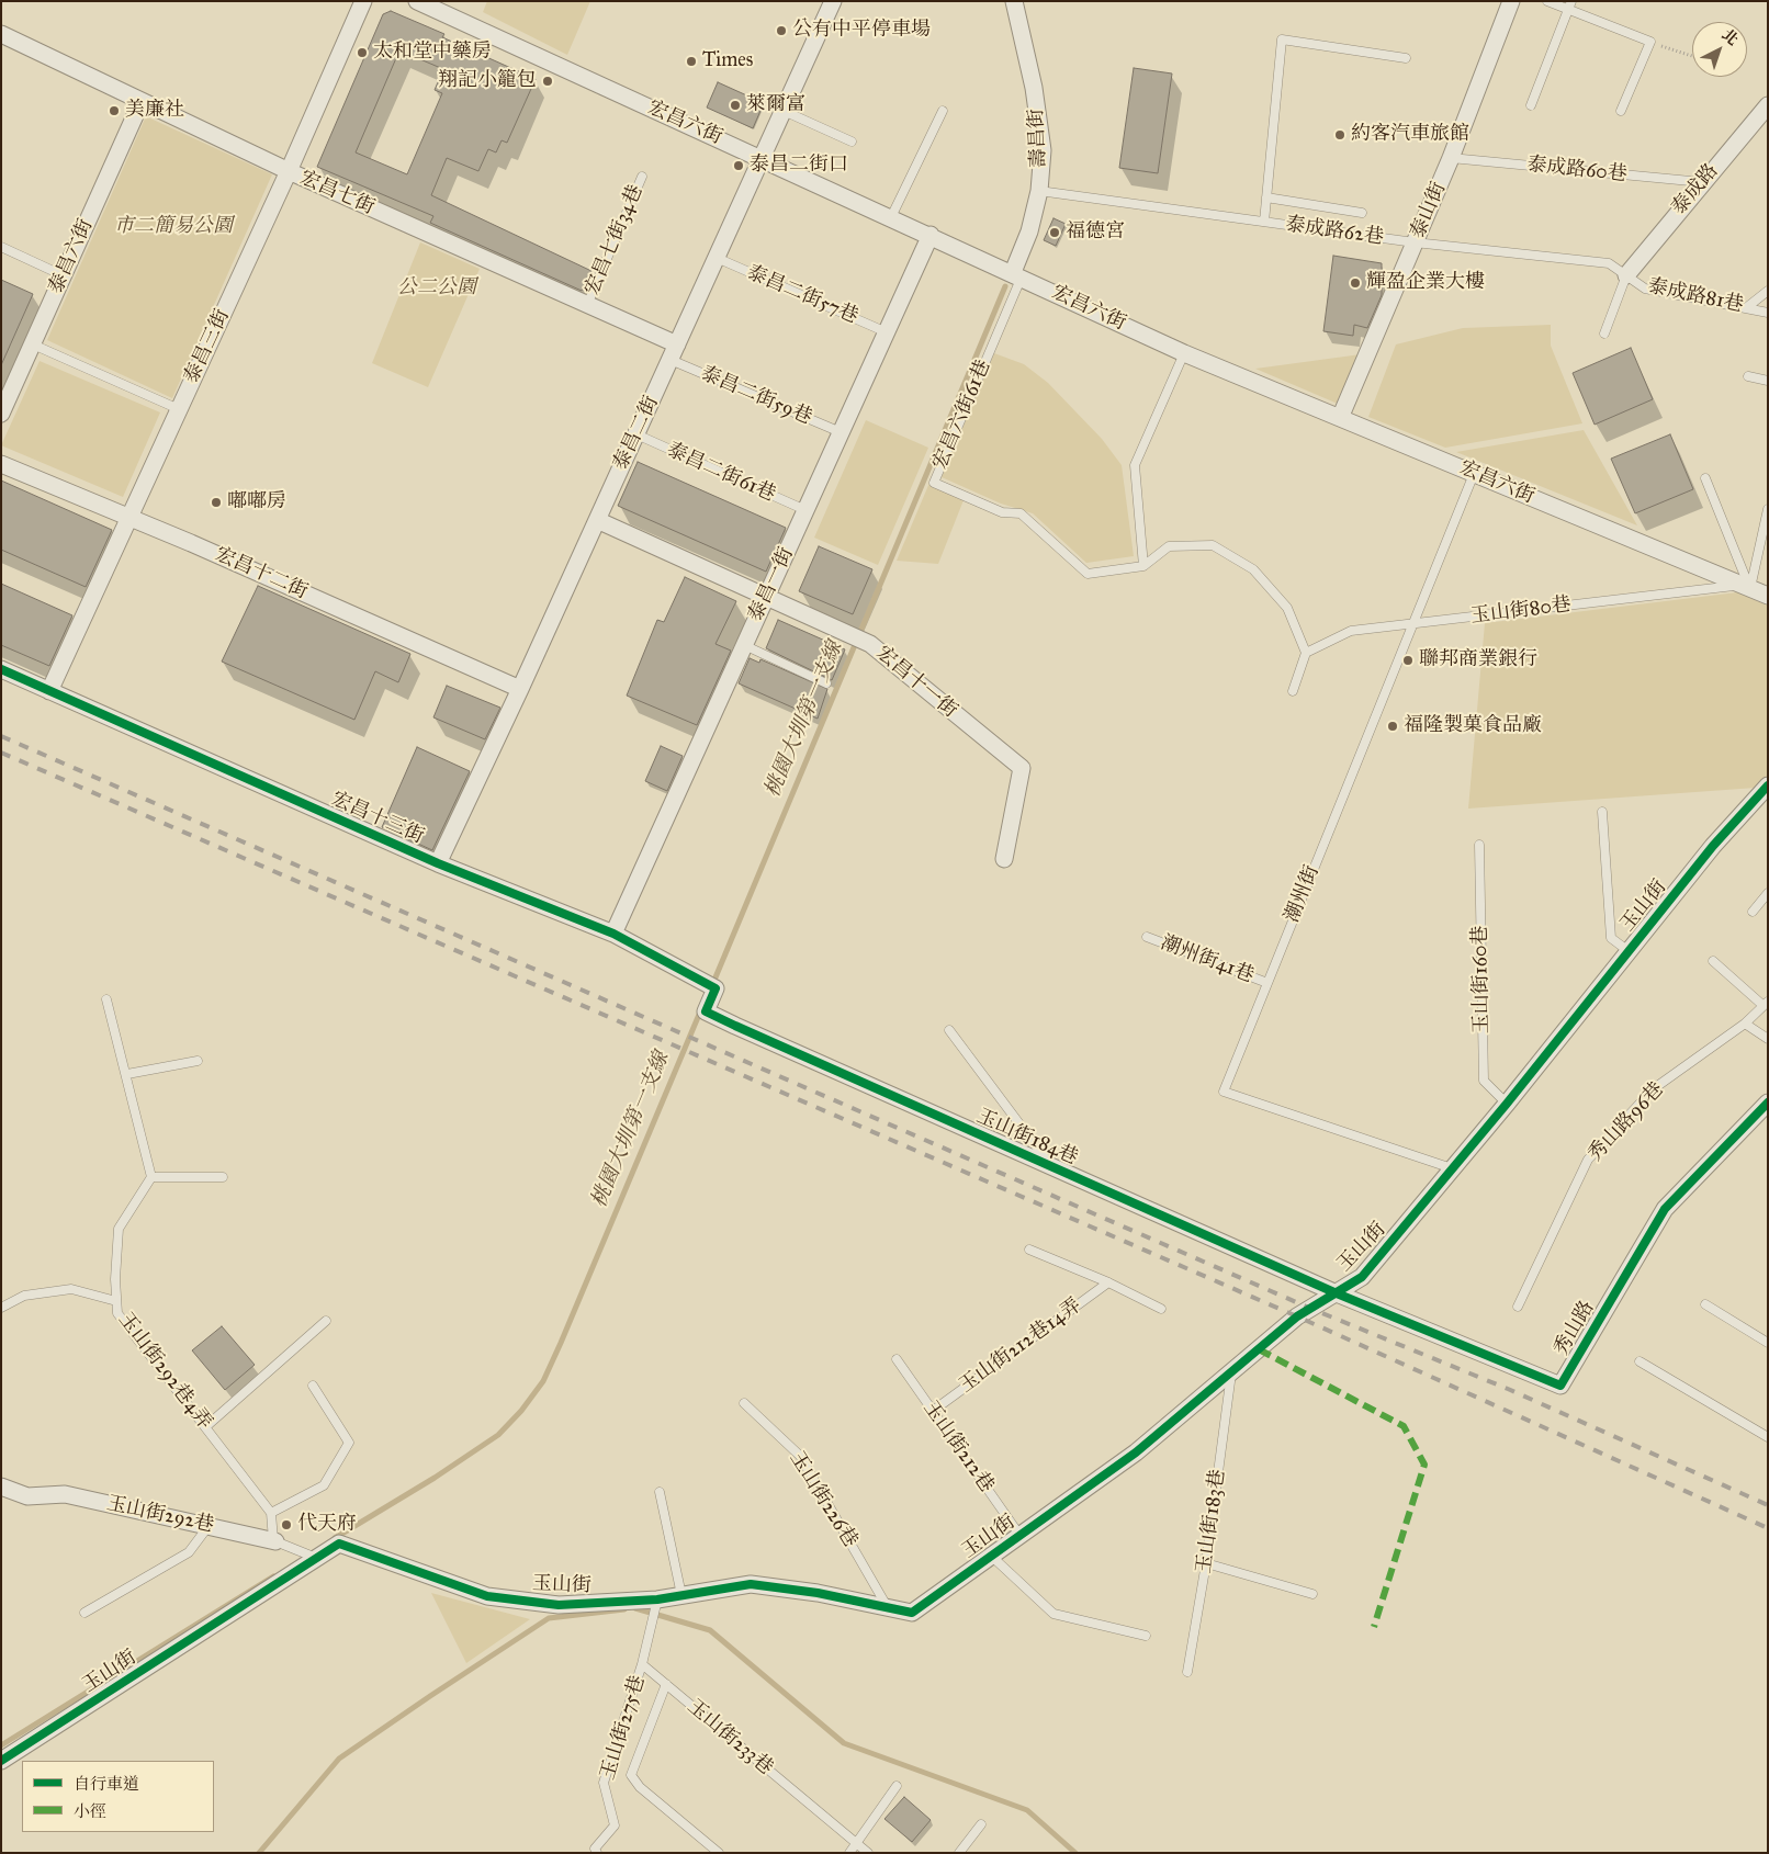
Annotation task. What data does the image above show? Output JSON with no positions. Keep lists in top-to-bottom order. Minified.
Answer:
{"streets":{"street":["宏昌六街","壽昌街","泰成路","宏昌七街","泰山街","泰昌六街","泰昌三街","泰昌二街","宏昌十二街","泰昌一街","宏昌十一街","宏昌十三街","玉山街","玉山街184巷","秀山路","玉山街292巷"],"lane":["泰成路60巷","泰成路62巷","宏昌七街34巷","泰昌二街57巷","泰成路81巷","泰昌二街59巷","宏昌六街61巷","泰昌二街61巷","玉山街80巷","潮州街","潮州街41巷","玉山街160巷","秀山路96巷","玉山街212巷14弄","玉山街292巷4弄","玉山街212巷","玉山街226巷","玉山街183巷","玉山街275巷","玉山街233巷"]},"crossings":[["宏昌六街","壽昌街"],["宏昌六街","泰山街"],["宏昌六街","宏昌六街61巷"],["宏昌六街","泰昌二街"],["宏昌六街","泰昌一街"],["宏昌六街","玉山街80巷"],["宏昌六街","潮州街"],["壽昌街","泰成路62巷"],["壽昌街","宏昌六街61巷"],["泰成路60巷","泰成路"],["泰成路60巷","泰山街"],["泰成路","泰成路62巷"],["泰成路","泰成路81巷"],["宏昌七街","宏昌七街34巷"],["宏昌七街","泰昌六街"],["宏昌七街","泰昌三街"],["宏昌七街","泰昌二街59巷"],["宏昌七街","泰昌二街"],["泰山街","泰成路62巷"],["泰成路62巷","泰成路81巷"],["泰昌二街57巷","泰昌二街"],["泰昌二街57巷","泰昌一街"],["泰昌三街","宏昌十二街"],["泰昌三街","宏昌十三街"],["泰昌二街59巷","泰昌二街"],["泰昌二街59巷","泰昌一街"],["泰昌二街","泰昌二街61巷"],["泰昌二街","宏昌十二街"],["泰昌二街","宏昌十一街"],["泰昌二街","宏昌十三街"],["泰昌二街61巷","泰昌一街"],["泰昌一街","宏昌十一街"],["泰昌一街","宏昌十三街"],["玉山街80巷","潮州街"],["宏昌十三街","玉山街184巷"],["潮州街","玉山街"],["潮州街","潮州街41巷"],["玉山街","玉山街160巷"],["玉山街","玉山街184巷"],["玉山街","秀山路"],["玉山街","玉山街212巷"],["玉山街","玉山街226巷"],["玉山街","玉山街292巷"],["玉山街","玉山街183巷"],["玉山街184巷","秀山路"],["玉山街212巷14弄","玉山街212巷"],["玉山街275巷","玉山街233巷"]],"water":["桃園大圳第一支線"],"parks":["市二簡易公園","公二公園"],"places":["公有中平停車場","太和堂中藥房","Times","翔記小籠包","萊爾富","美廉社","約客汽車旅館","泰昌二街口","福德宮","輝盈企業大樓","嘟嘟房","聯邦商業銀行","福隆製菓食品廠","代天府"],"legend":["自行車道","小徑"],"north":"top right"}
